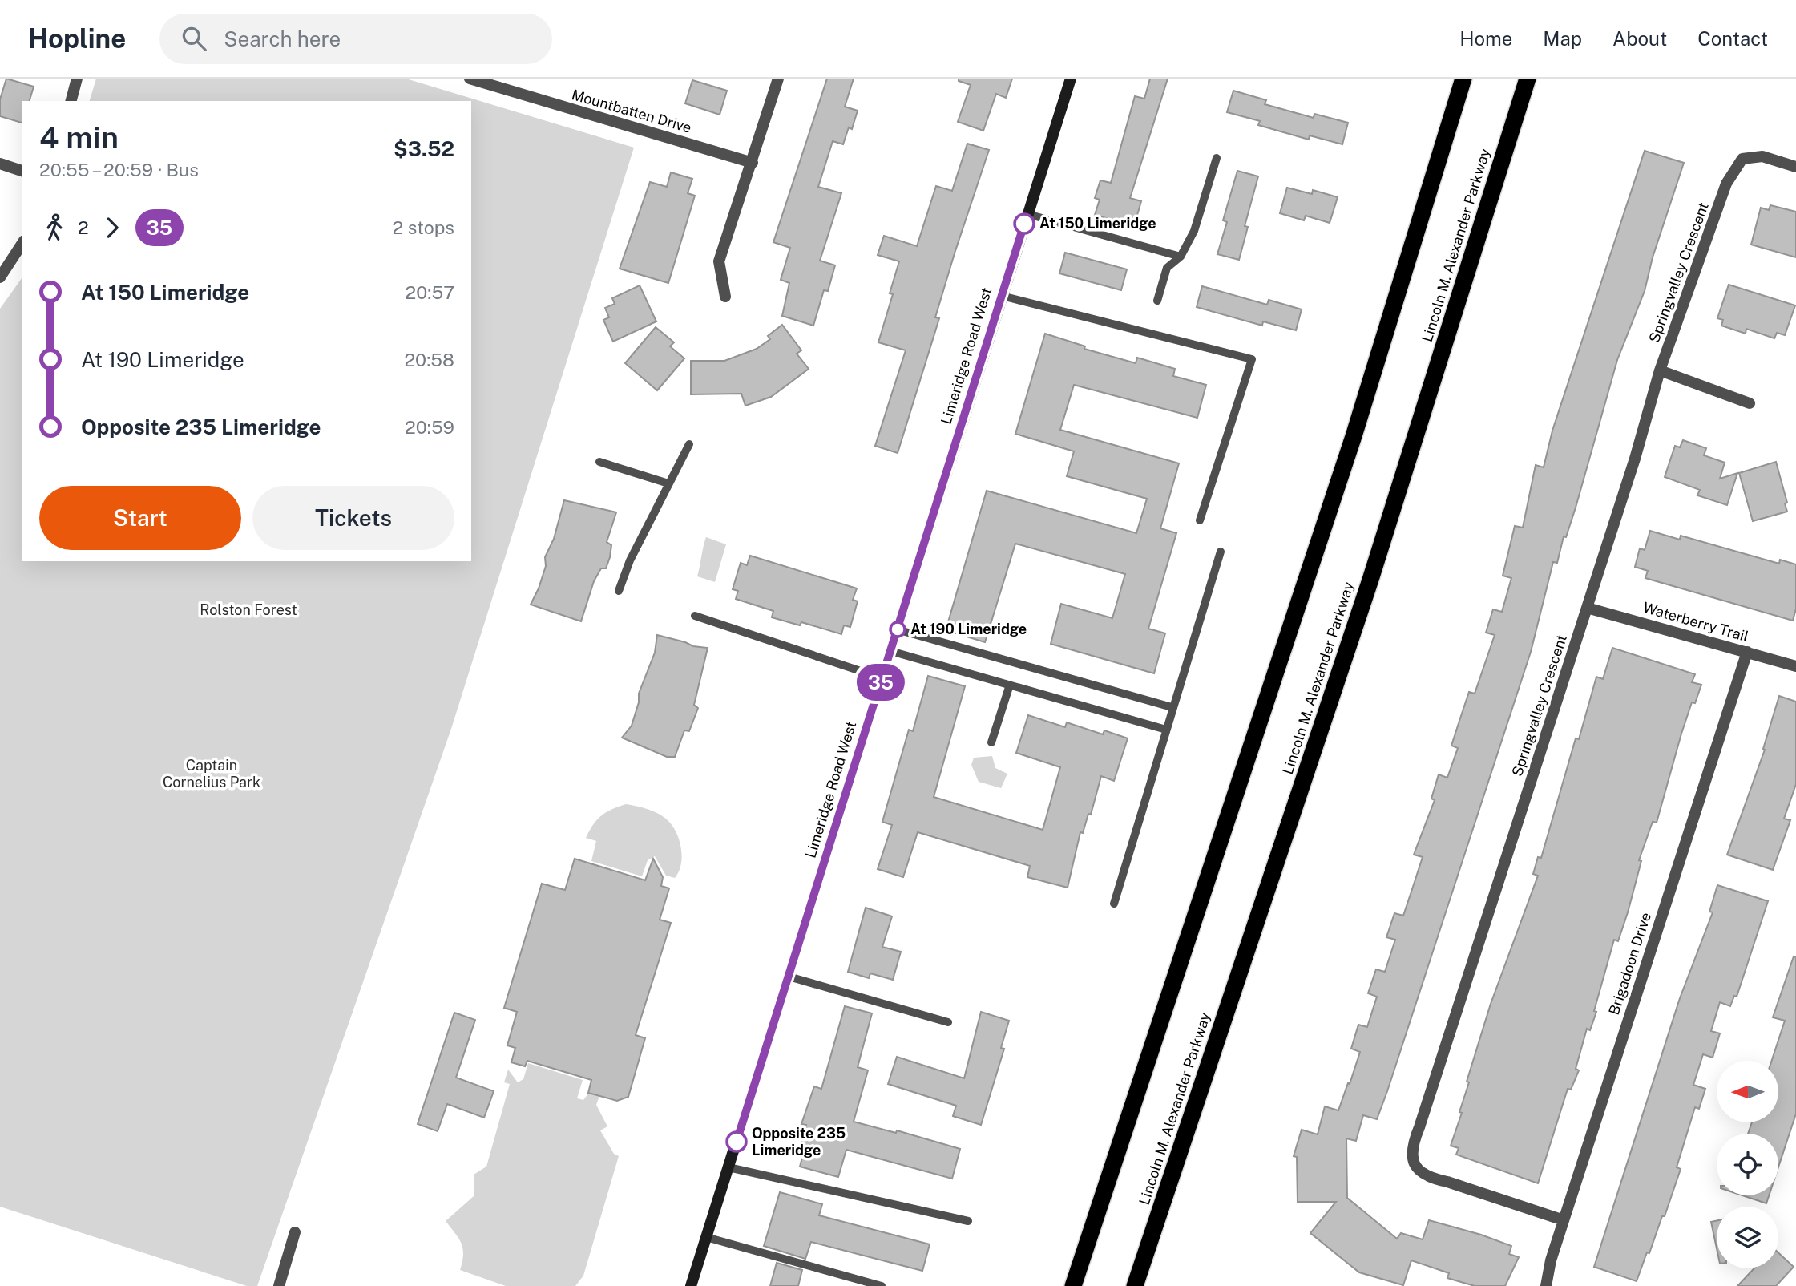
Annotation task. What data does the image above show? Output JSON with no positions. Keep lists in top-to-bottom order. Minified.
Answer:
{"streets":{"highway":["Lincoln M. Alexander Parkway"],"street":["Mountbatten Drive","Springvalley Crescent","Limeridge Road West","Waterberry Trail","Brigadoon Drive"]},"crossings":[["Springvalley Crescent","Waterberry Trail"],["Springvalley Crescent","Brigadoon Drive"],["Waterberry Trail","Brigadoon Drive"]],"parks":["Rolston Forest","Captain Cornelius Park"],"places":["At 150 Limeridge","At 190 Limeridge","Opposite 235 Limeridge"],"lines":["bus line 35"],"north":"left","page":{"header":"Hopline","search":"Search here","nav":["Home","Map","About","Contact"],"on_map":"35","heading":["4 min","20:55 – 20:59 · Bus","$3.52"],"legs":["2","35","2 stops"],"list":[{"name":"At 150 Limeridge","value":"20:57"},{"name":"At 190 Limeridge","value":"20:58"},{"name":"Opposite 235 Limeridge","value":"20:59"}],"buttons":["Start","Tickets"]}}
